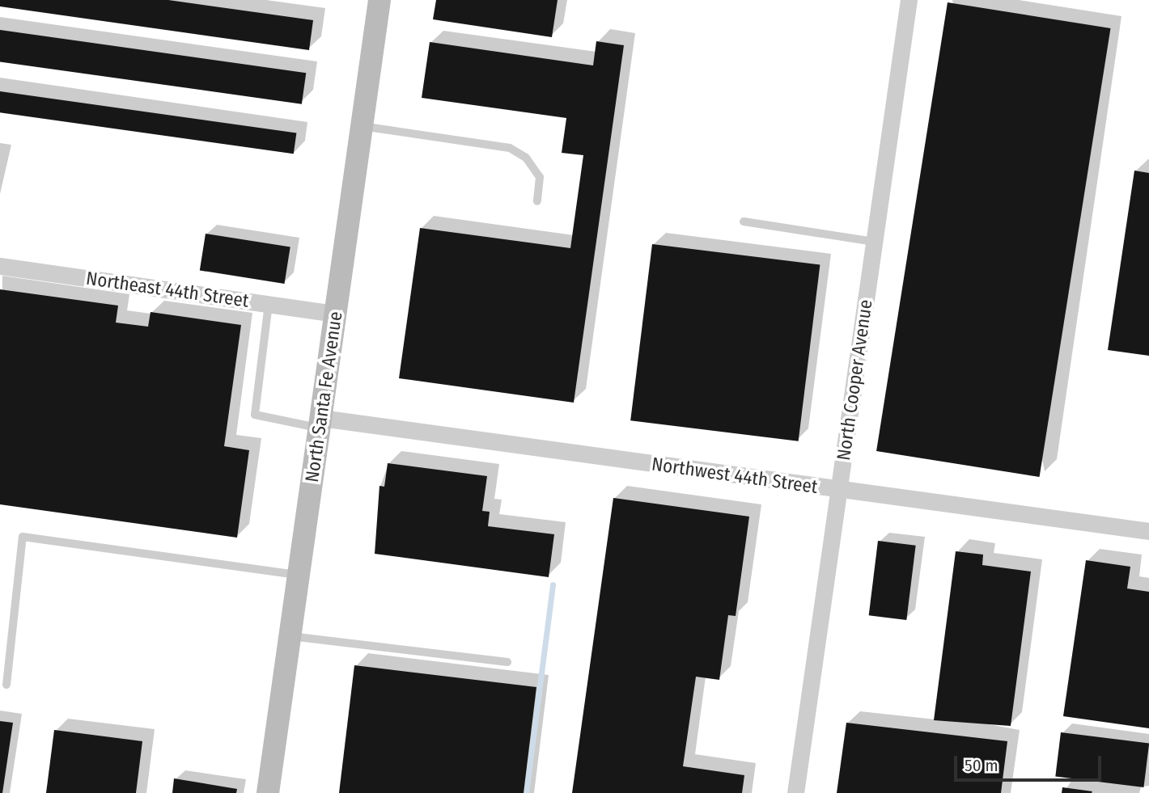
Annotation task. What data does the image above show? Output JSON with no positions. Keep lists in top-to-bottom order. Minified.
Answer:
{"streets":{"main road":["North Santa Fe Avenue"],"street":["Northeast 44th Street","North Cooper Avenue","Northwest 44th Street"]},"crossings":[["Northeast 44th Street","North Santa Fe Avenue"],["North Cooper Avenue","Northwest 44th Street"],["North Santa Fe Avenue","Northwest 44th Street"]],"scale_bar":"50 m"}
